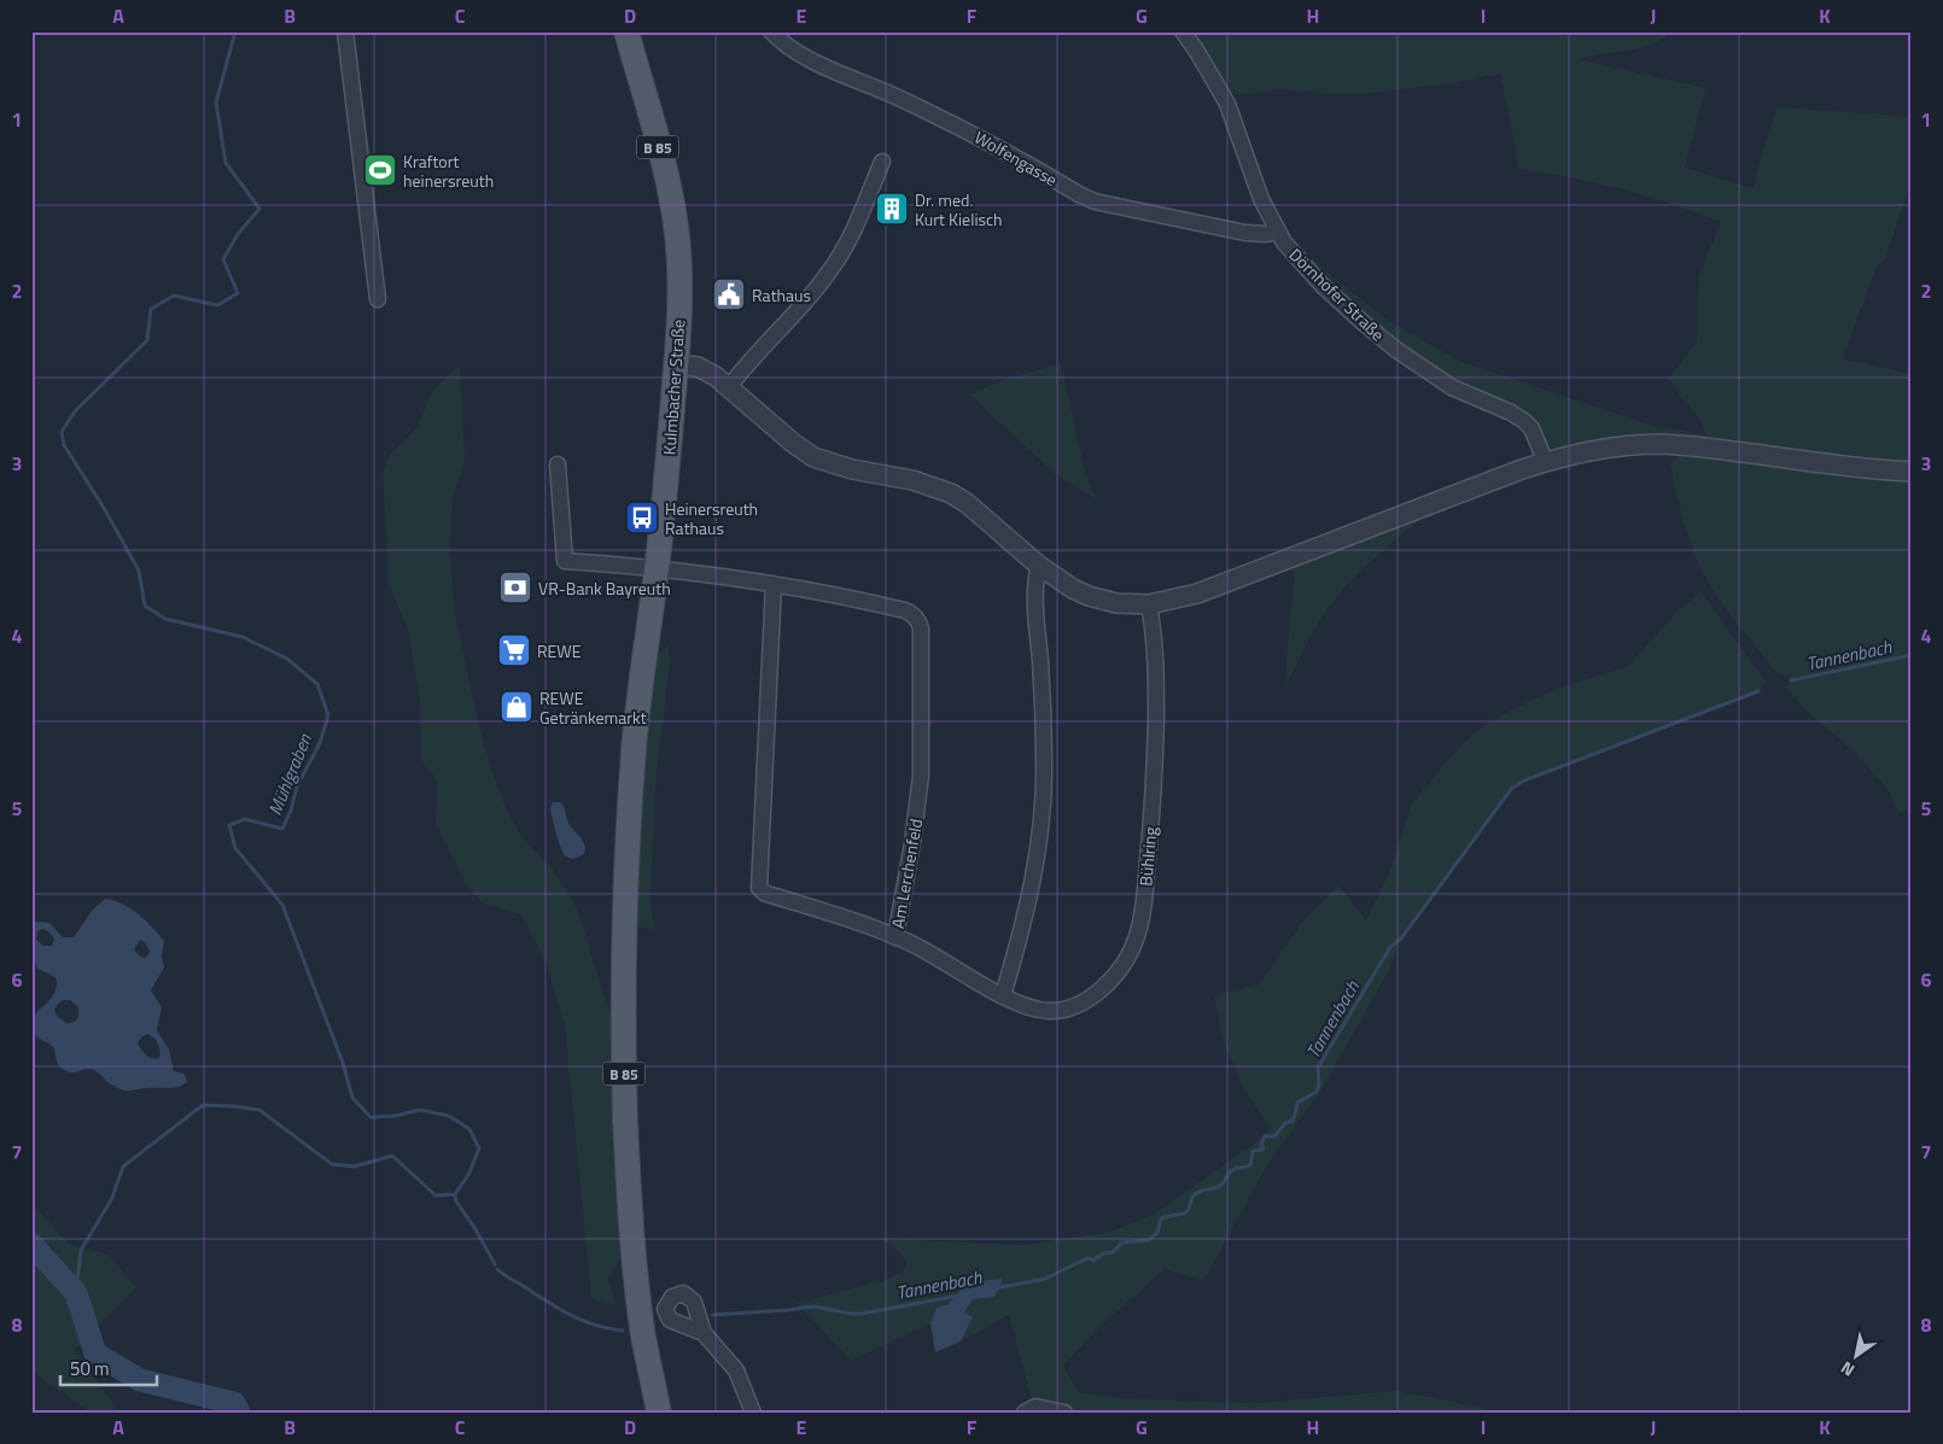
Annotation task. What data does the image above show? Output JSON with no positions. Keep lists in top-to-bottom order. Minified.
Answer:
{"streets":{"main road":["B 85","Kulmbacher Straße"],"street":["Wolfengasse","Dörnhofer Straße","Bühlring","Am Lerchenfeld"]},"crossings":[["Wolfengasse","Dörnhofer Straße"],["Kulmbacher Straße","Am Lerchenfeld"],["Bühlring","Am Lerchenfeld"]],"water":["Tannenbach","Mühlgraben"],"places":{"sports":["Kraftort heinersreuth"],"building":["Dr. med. Kurt Kielisch"],"public building":["Rathaus"],"bus stop":["Heinersreuth Rathaus"],"bank":["VR-Bank Bayreuth"],"supermarket":["REWE"],"shop":["REWE Getränkemarkt"]},"scale_bar":"50 m","north":"bottom left","grid":{"columns":["A","B","C","D","E","F","G","H","I","J","K"],"rows":["1","2","3","4","5","6","7","8"]}}
